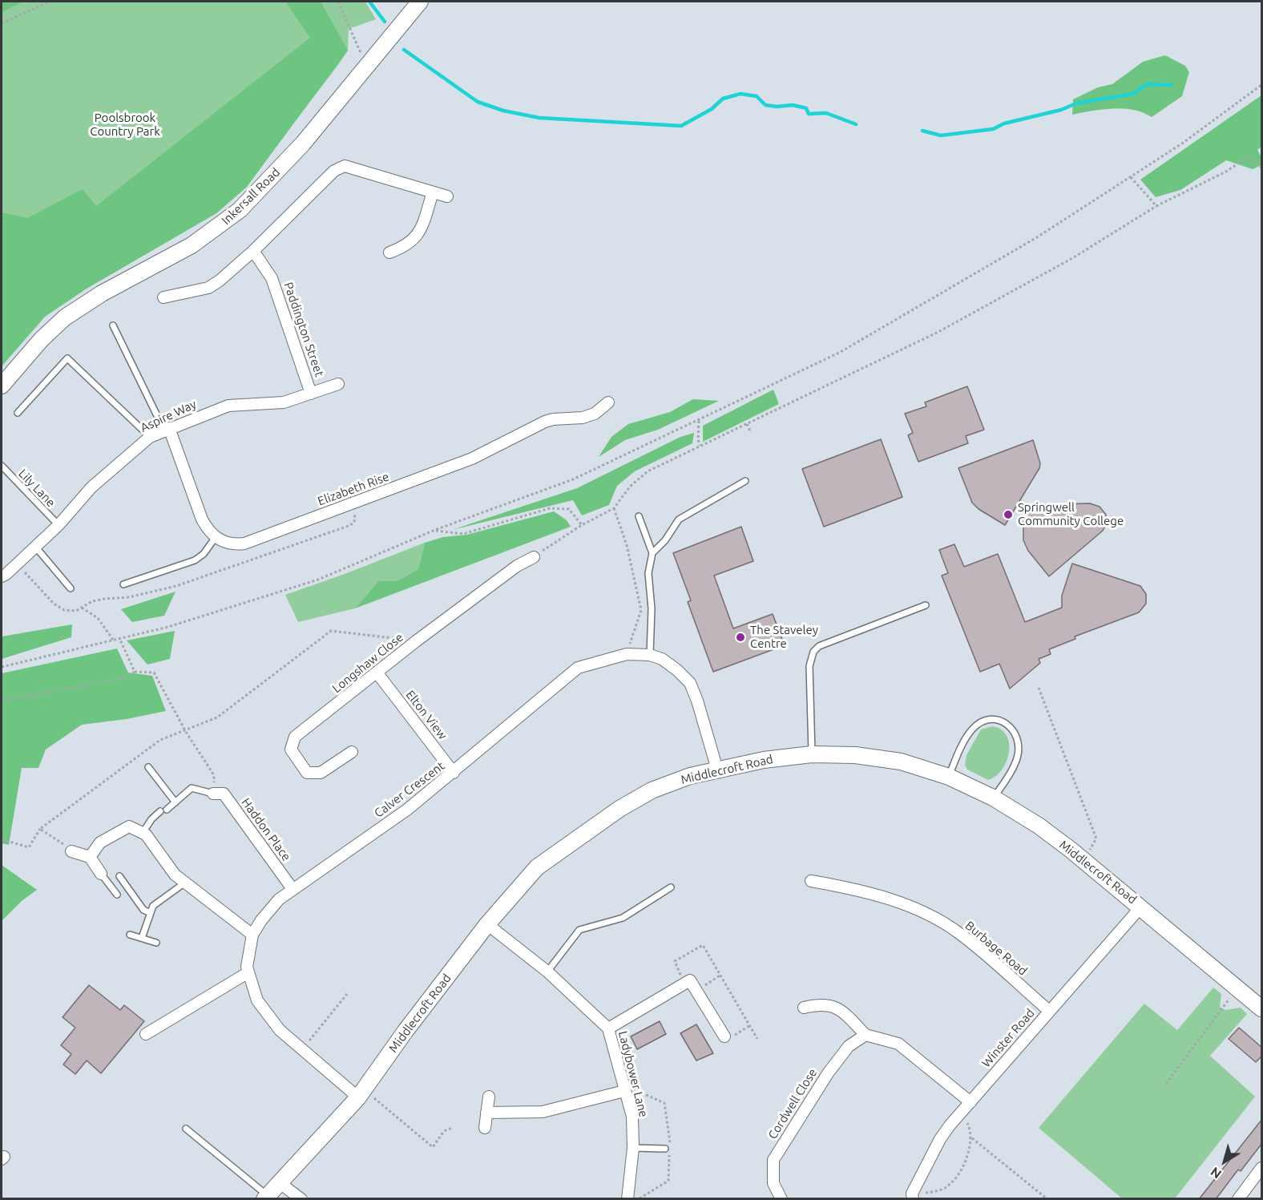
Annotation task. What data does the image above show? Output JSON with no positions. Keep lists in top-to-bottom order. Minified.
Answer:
{"streets":{"street":["Inkersall Road","Paddington Street","Aspire Way","Elizabeth Rise","Longshaw Close","Elton View","Middlecroft Road","Calver Crescent","Haddon Place","Burbage Road","Winster Road","Ladybower Lane","Cordwell Close"],"lane":["Lily Lane"]},"crossings":[["Paddington Street","Aspire Way"],["Aspire Way","Lily Lane"],["Longshaw Close","Elton View"],["Elton View","Calver Crescent"],["Middlecroft Road","Calver Crescent"],["Middlecroft Road","Winster Road"],["Middlecroft Road","Ladybower Lane"],["Calver Crescent","Haddon Place"],["Burbage Road","Winster Road"]],"parks":["Poolsbrook Country Park"],"places":["Springwell Community College","The Staveley Centre"],"north":"bottom left"}
